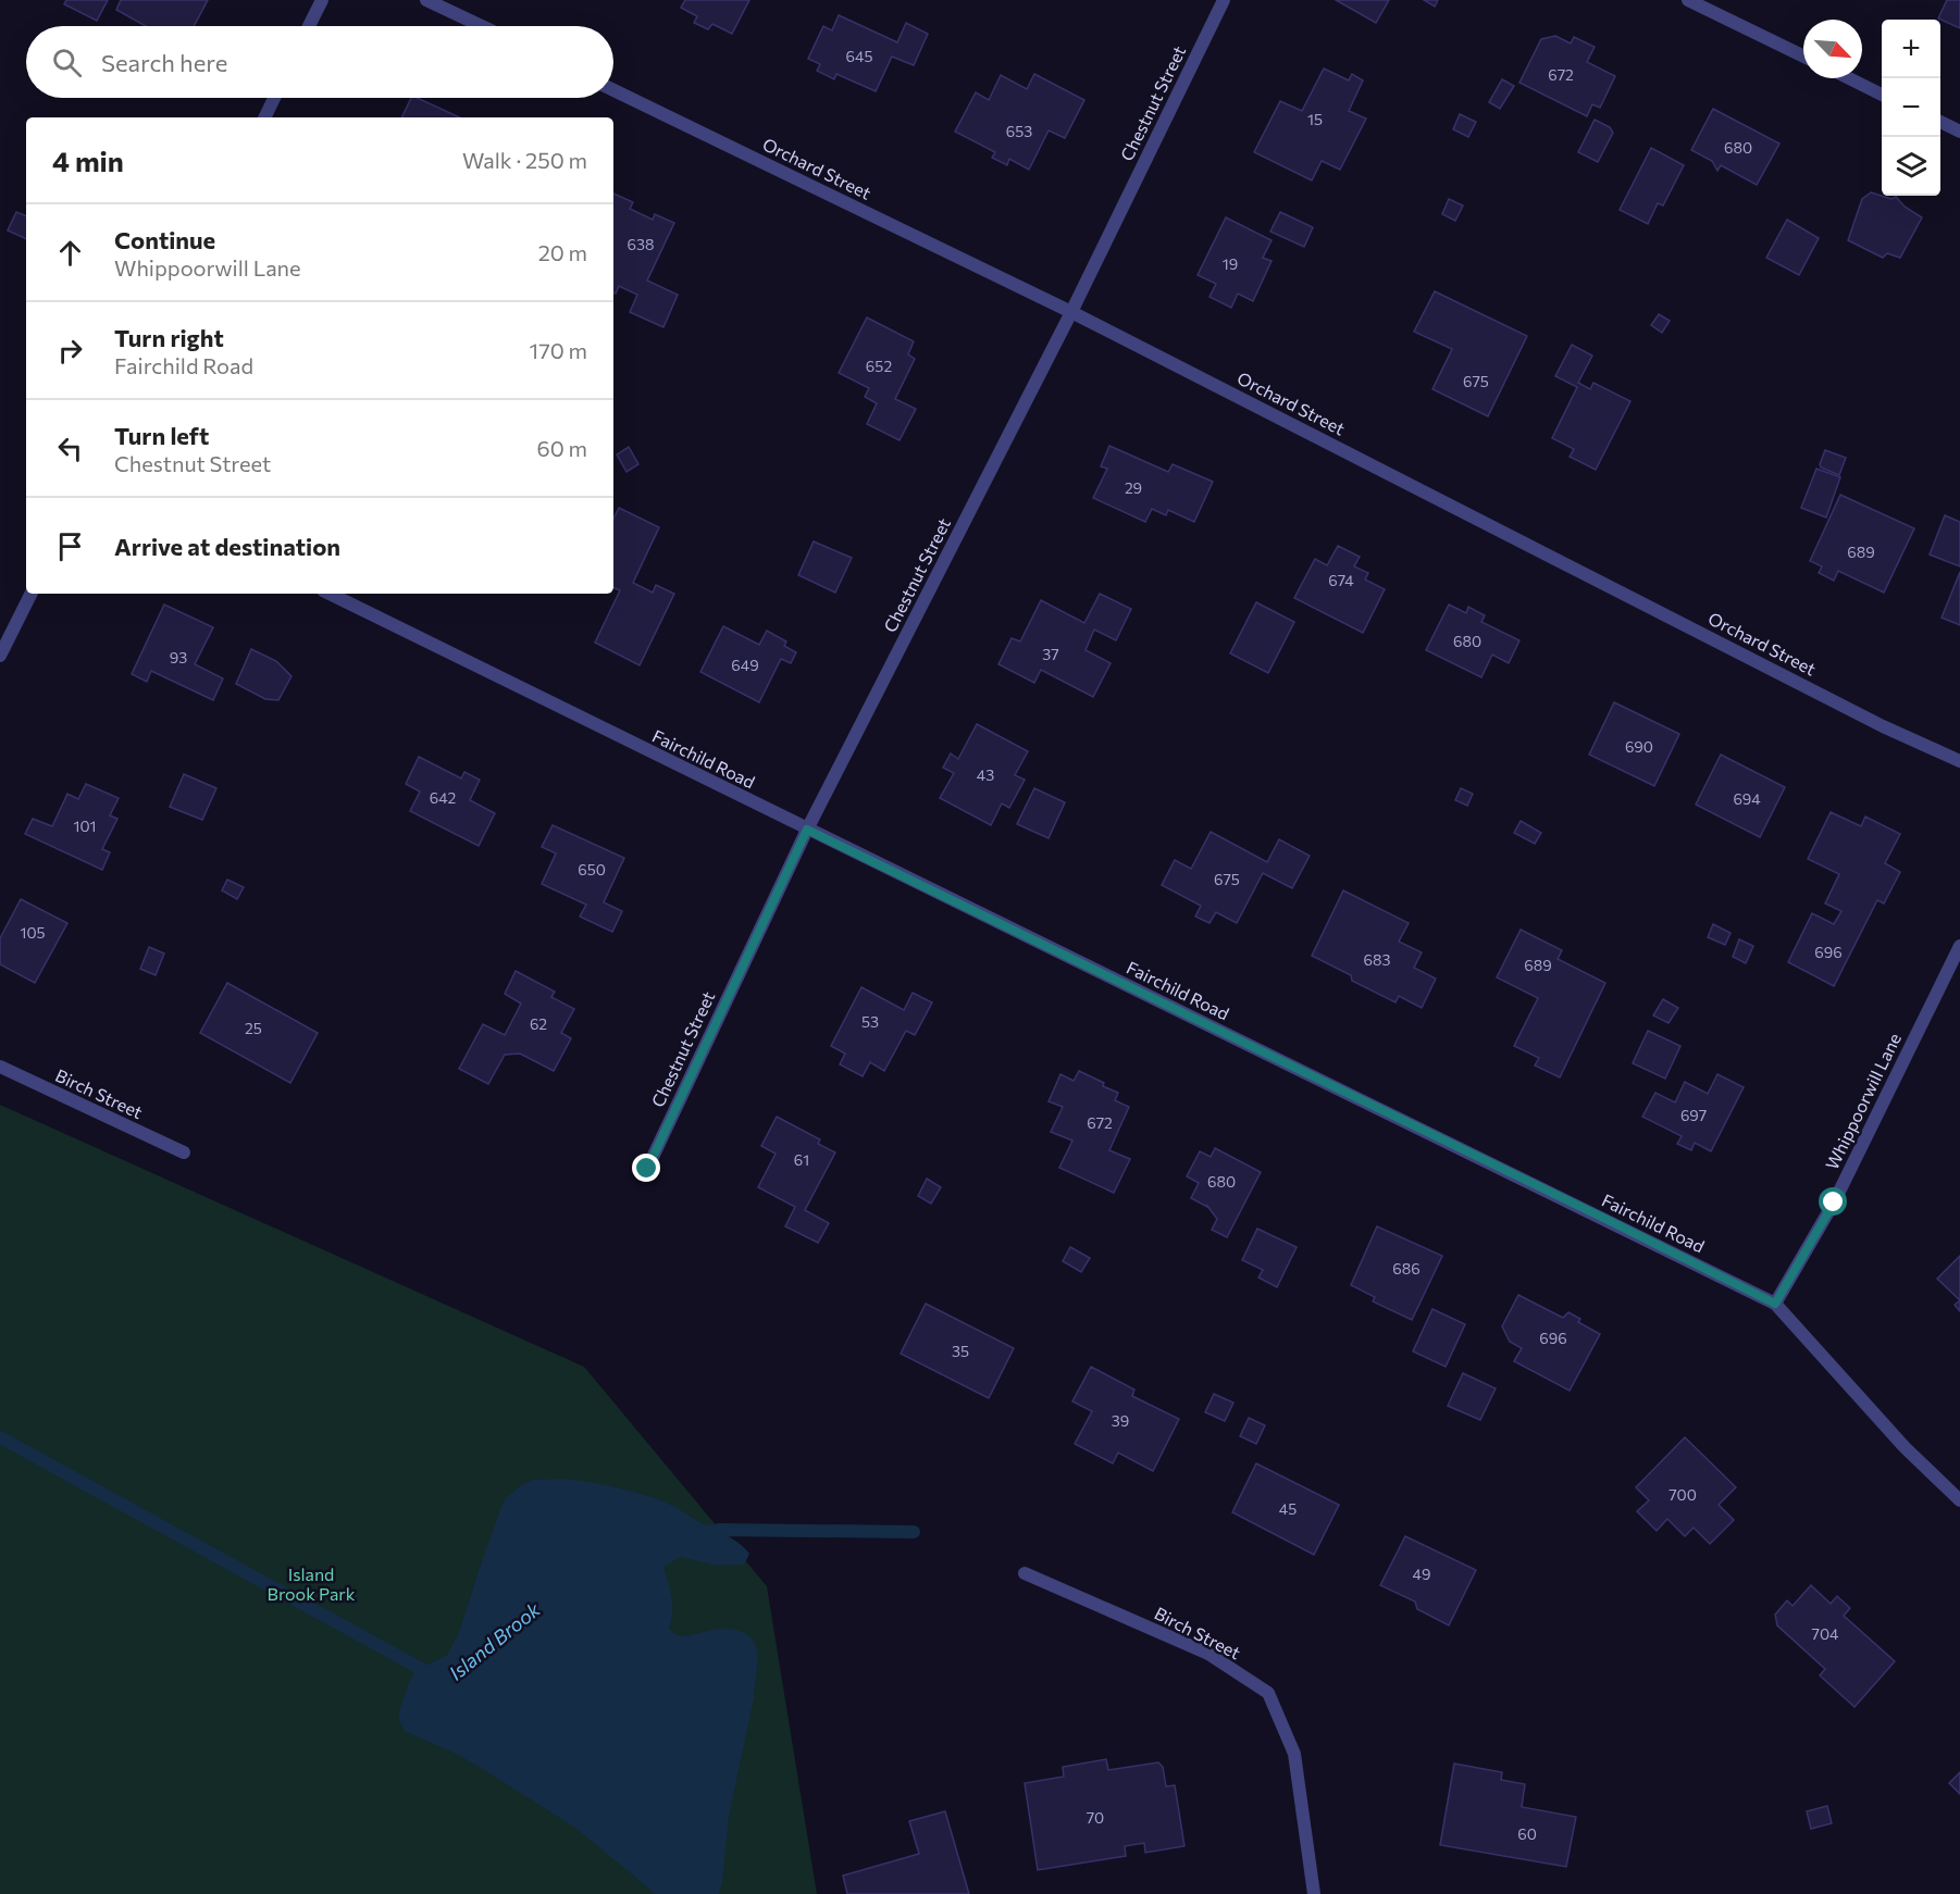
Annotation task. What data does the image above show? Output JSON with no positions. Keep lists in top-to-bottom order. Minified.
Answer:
{"streets":{"street":["Chestnut Street","Orchard Street","Fairchild Road","Birch Street","Whippoorwill Lane"]},"crossings":[["Chestnut Street","Orchard Street"],["Chestnut Street","Fairchild Road"],["Fairchild Road","Whippoorwill Lane"]],"water":["Island Brook"],"parks":["Island Brook Park"],"house_numbers":["645","672","15","653","680","638","19","652","675","29","689","674","680","37","93","649","690","43","642","694","101","650","675","105","696","683","689","53","62","25","697","672","61","680","686","696","35","39","700","45","49","704","70","60"],"north":"bottom right","page":{"map_buttons":["+","−"],"search":"Search here","heading":["4 min","Walk · 250 m"],"list":[["Continue","Whippoorwill Lane","20 m"],["Turn right","Fairchild Road","170 m"],["Turn left","Chestnut Street","60 m"],"Arrive at destination"]}}
